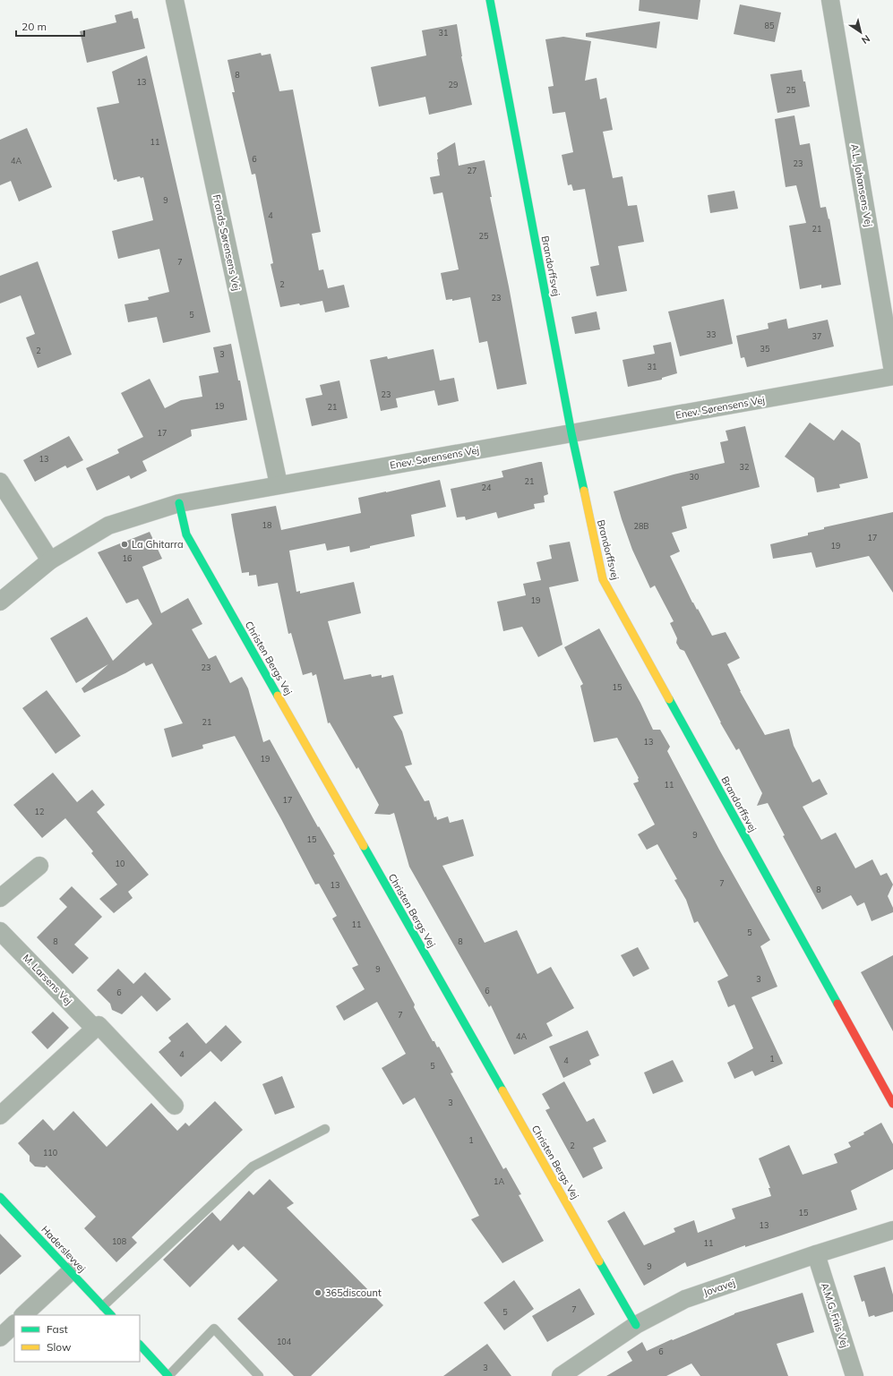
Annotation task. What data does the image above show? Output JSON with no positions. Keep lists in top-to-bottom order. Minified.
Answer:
{"streets":{"street":["A.L. Johansens Vej","Frands Sørensens Vej","Brandorffsvej","Enev. Sørensens Vej","Christen Bergs Vej","M. Larsens Vej","Haderslevvej","Jovavej","A.M.G. Friis Vej"]},"crossings":[["Frands Sørensens Vej","Enev. Sørensens Vej"],["Brandorffsvej","Enev. Sørensens Vej"],["Enev. Sørensens Vej","Christen Bergs Vej"],["Christen Bergs Vej","Jovavej"],["Jovavej","A.M.G. Friis Vej"]],"places":["La Ghitarra","365discount"],"house_numbers":["85","31","8","13","29","25","11","6","4A","23","27","9","4","21","25","7","2","23","5","33","37","35","2","3","31","23","19","21","17","13","32","30","21","24","18","28B","17","19","16","19","23","15","21","13","19","11","17","12","9","15","10","7","13","8","11","5","8","8","9","3","6","6","7","4A","4","1","4","5","3","1","2","110","1A","15","13","108","11","9","7","5","104","6","3"],"legend":["Fast","Slow"],"scale_bar":"20 m","north":"bottom right"}
